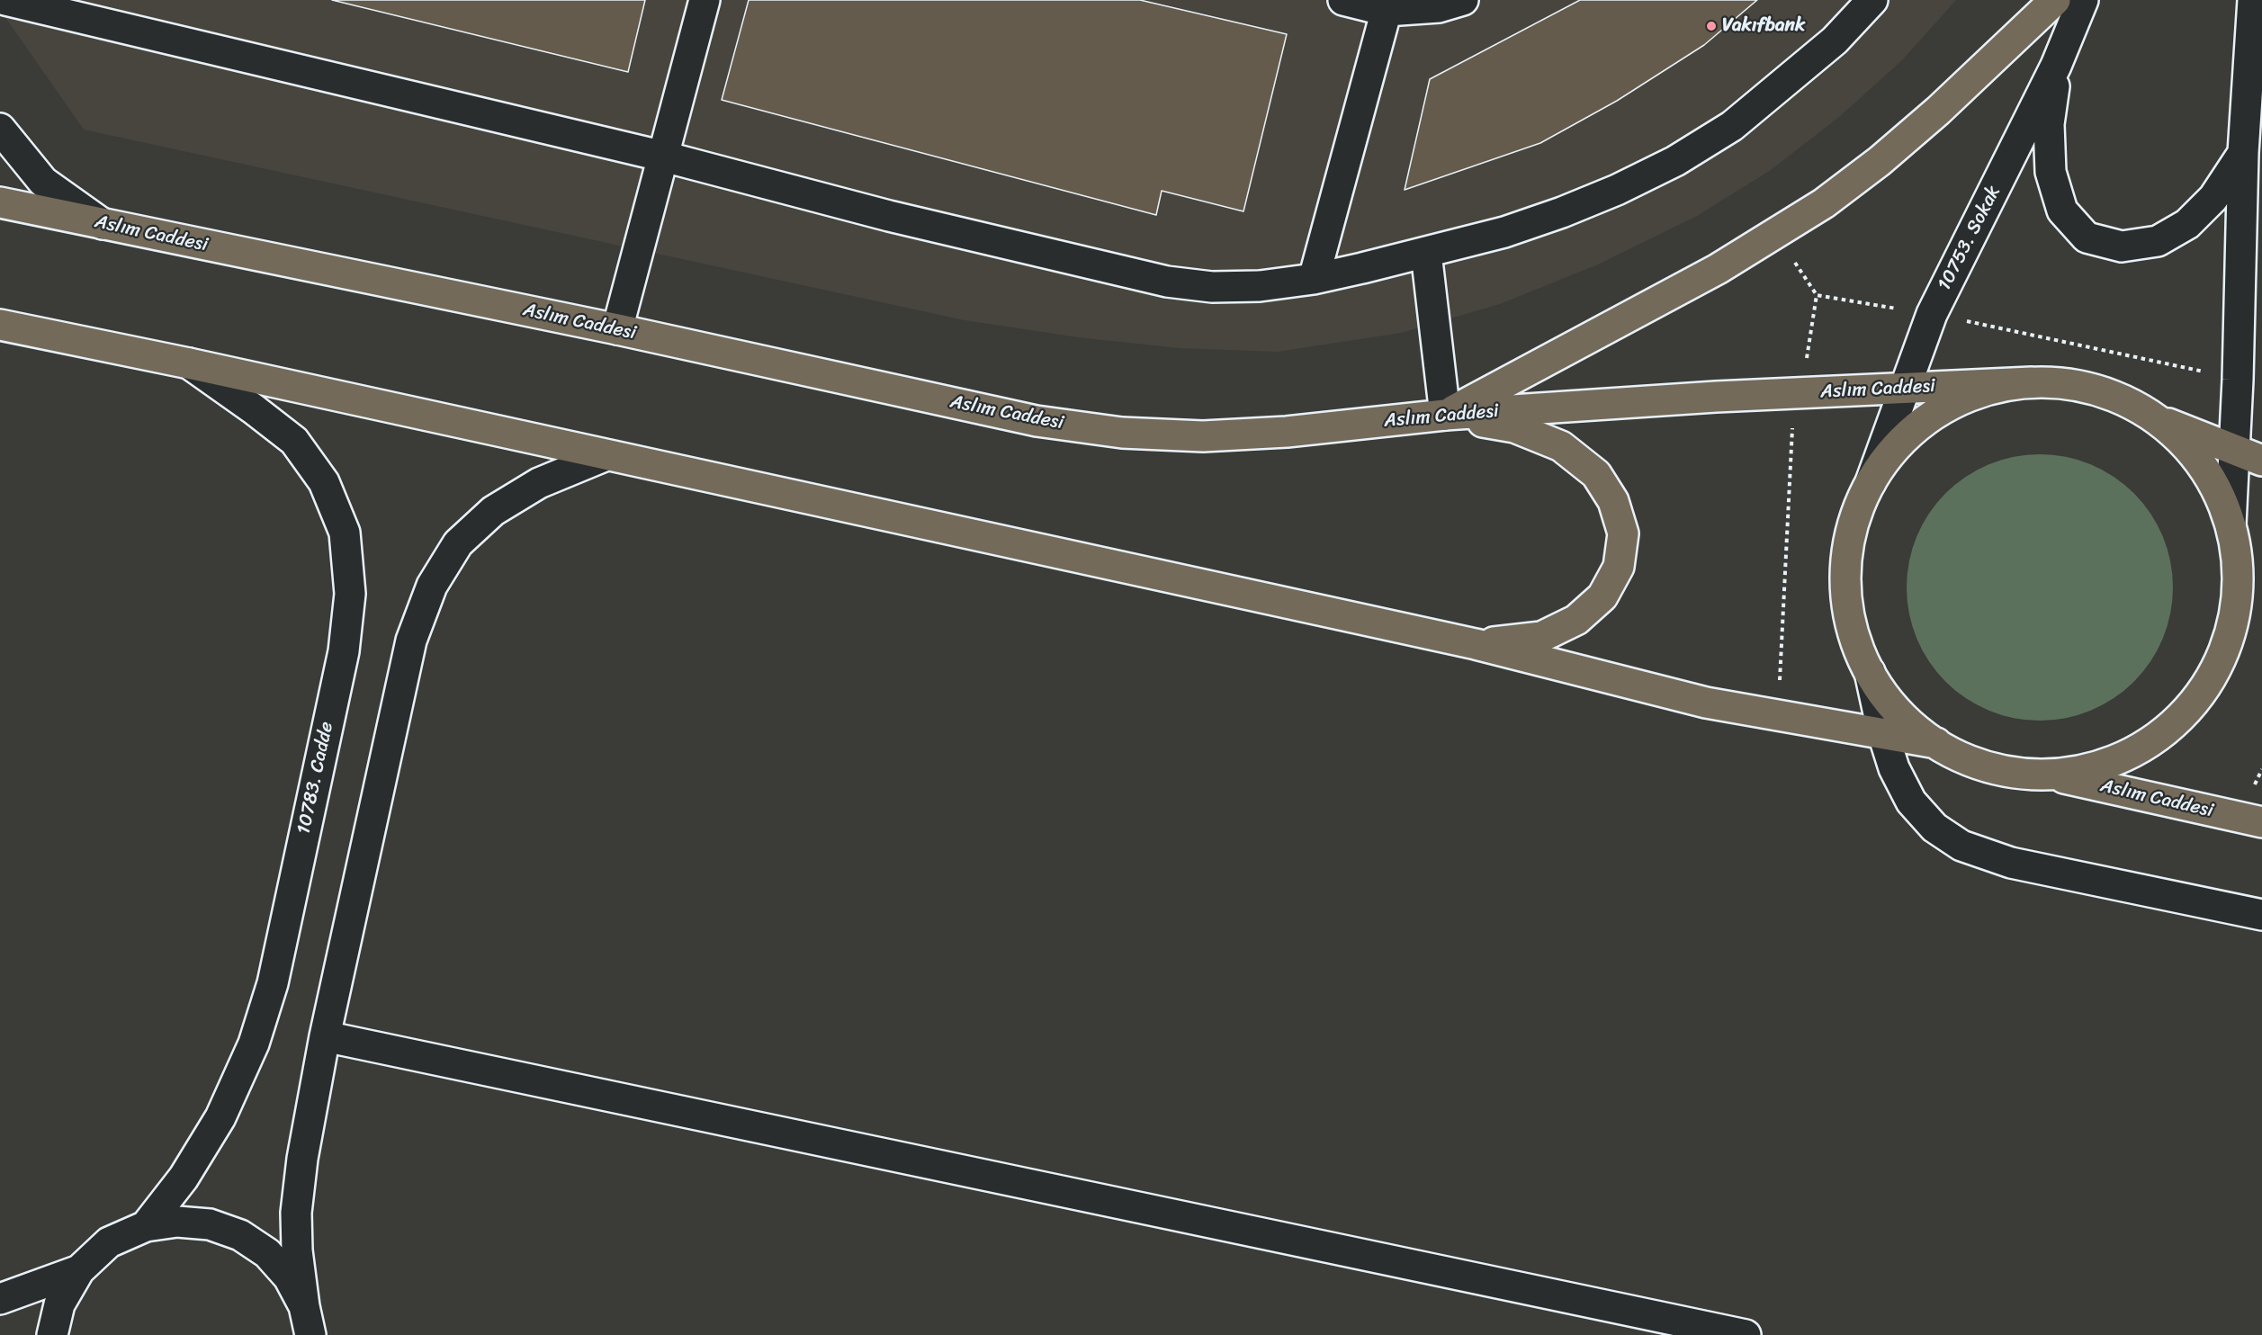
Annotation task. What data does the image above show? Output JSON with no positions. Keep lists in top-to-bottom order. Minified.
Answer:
{"streets":{"main road":["Aslım Caddesi"],"street":["10753. Sokak","10783. Cadde"]},"crossings":[["Aslım Caddesi","10753. Sokak"]],"places":["Vakıfbank"]}
